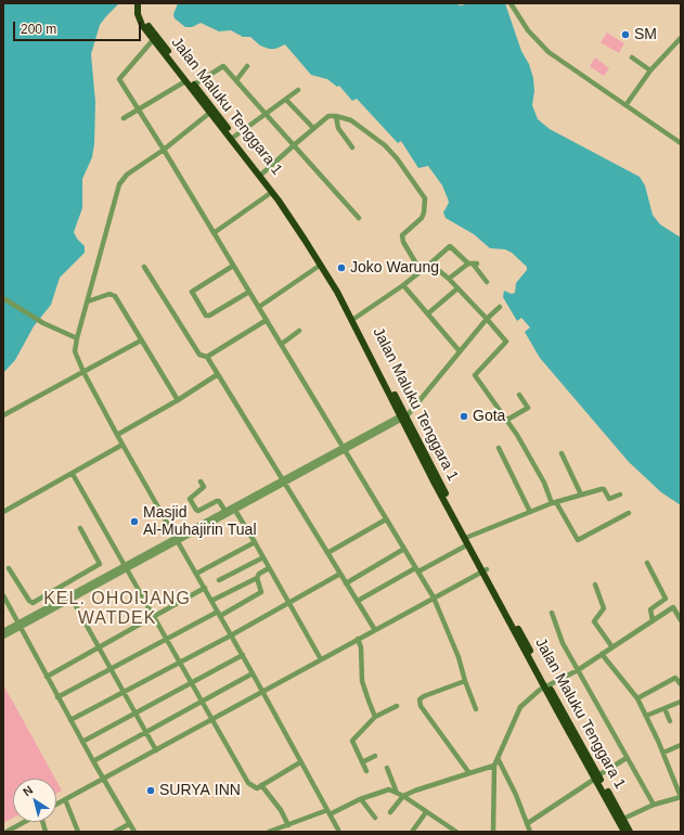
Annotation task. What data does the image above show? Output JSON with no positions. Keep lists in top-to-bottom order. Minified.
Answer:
{"streets":{"highway":["Jalan Maluku Tenggara 1"]},"districts":["KEL. OHOIJANG WATDEK"],"places":["SM","Joko Warung","Gota","Masjid Al-Muhajirin Tual","SURYA INN"],"scale_bar":"200 m","north":"top left"}
